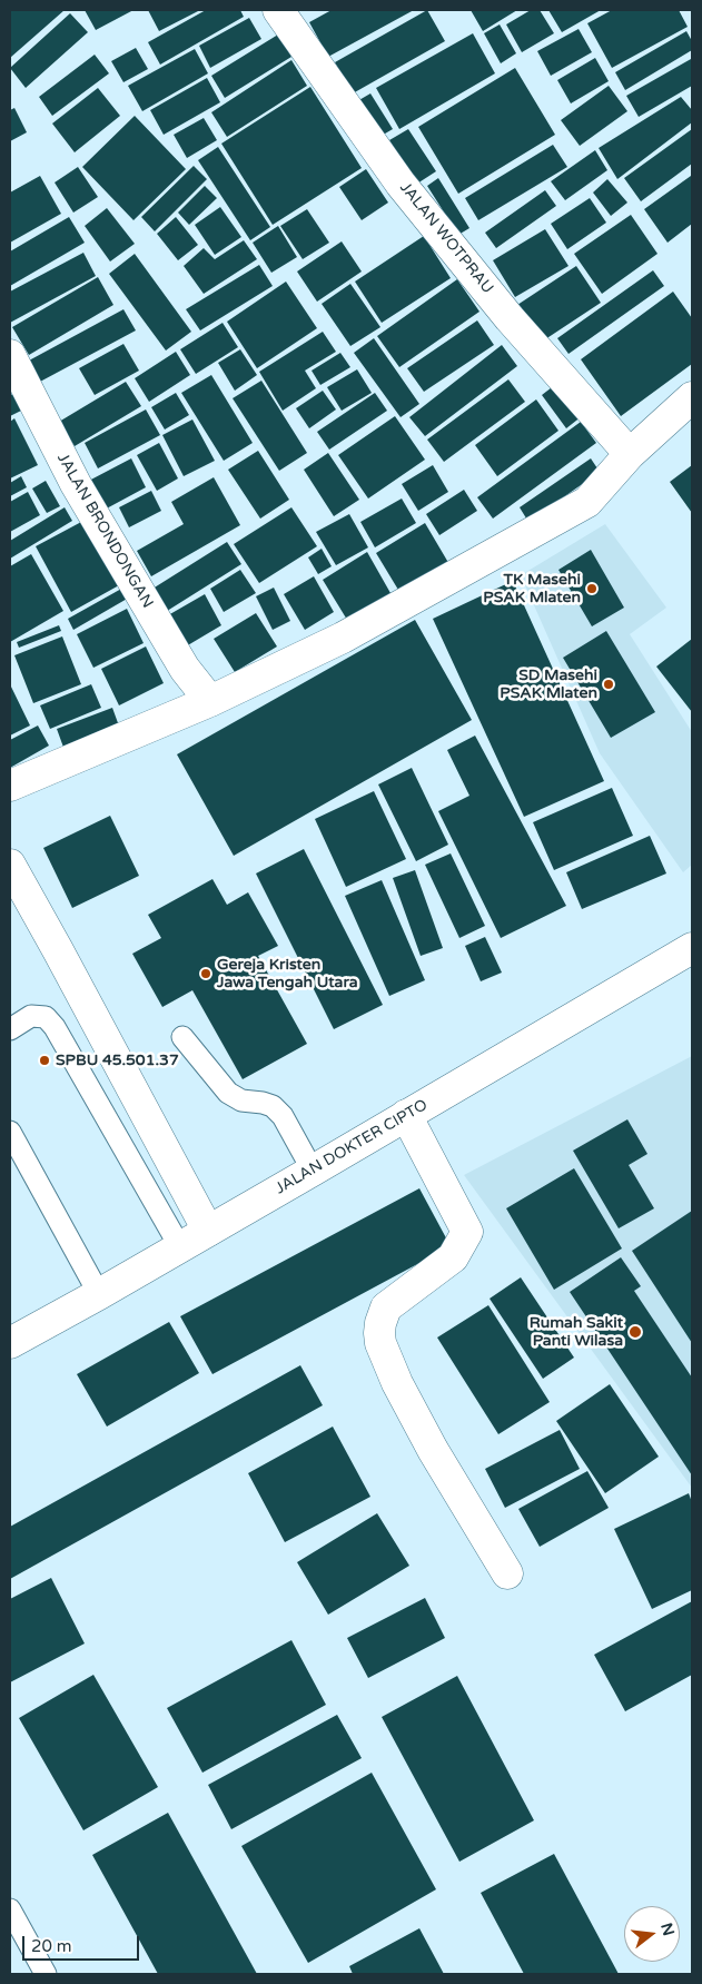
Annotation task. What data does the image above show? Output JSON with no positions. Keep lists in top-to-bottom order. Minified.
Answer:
{"streets":{"main road":["JALAN WOTPRAU","JALAN BRONDONGAN","JALAN DOKTER CIPTO"]},"places":["TK Masehi PSAK Mlaten","SD Masehi PSAK Mlaten","Gereja Kristen Jawa Tengah Utara","SPBU 45.501.37","Rumah Sakit Panti Wilasa"],"scale_bar":"20 m","north":"right"}
